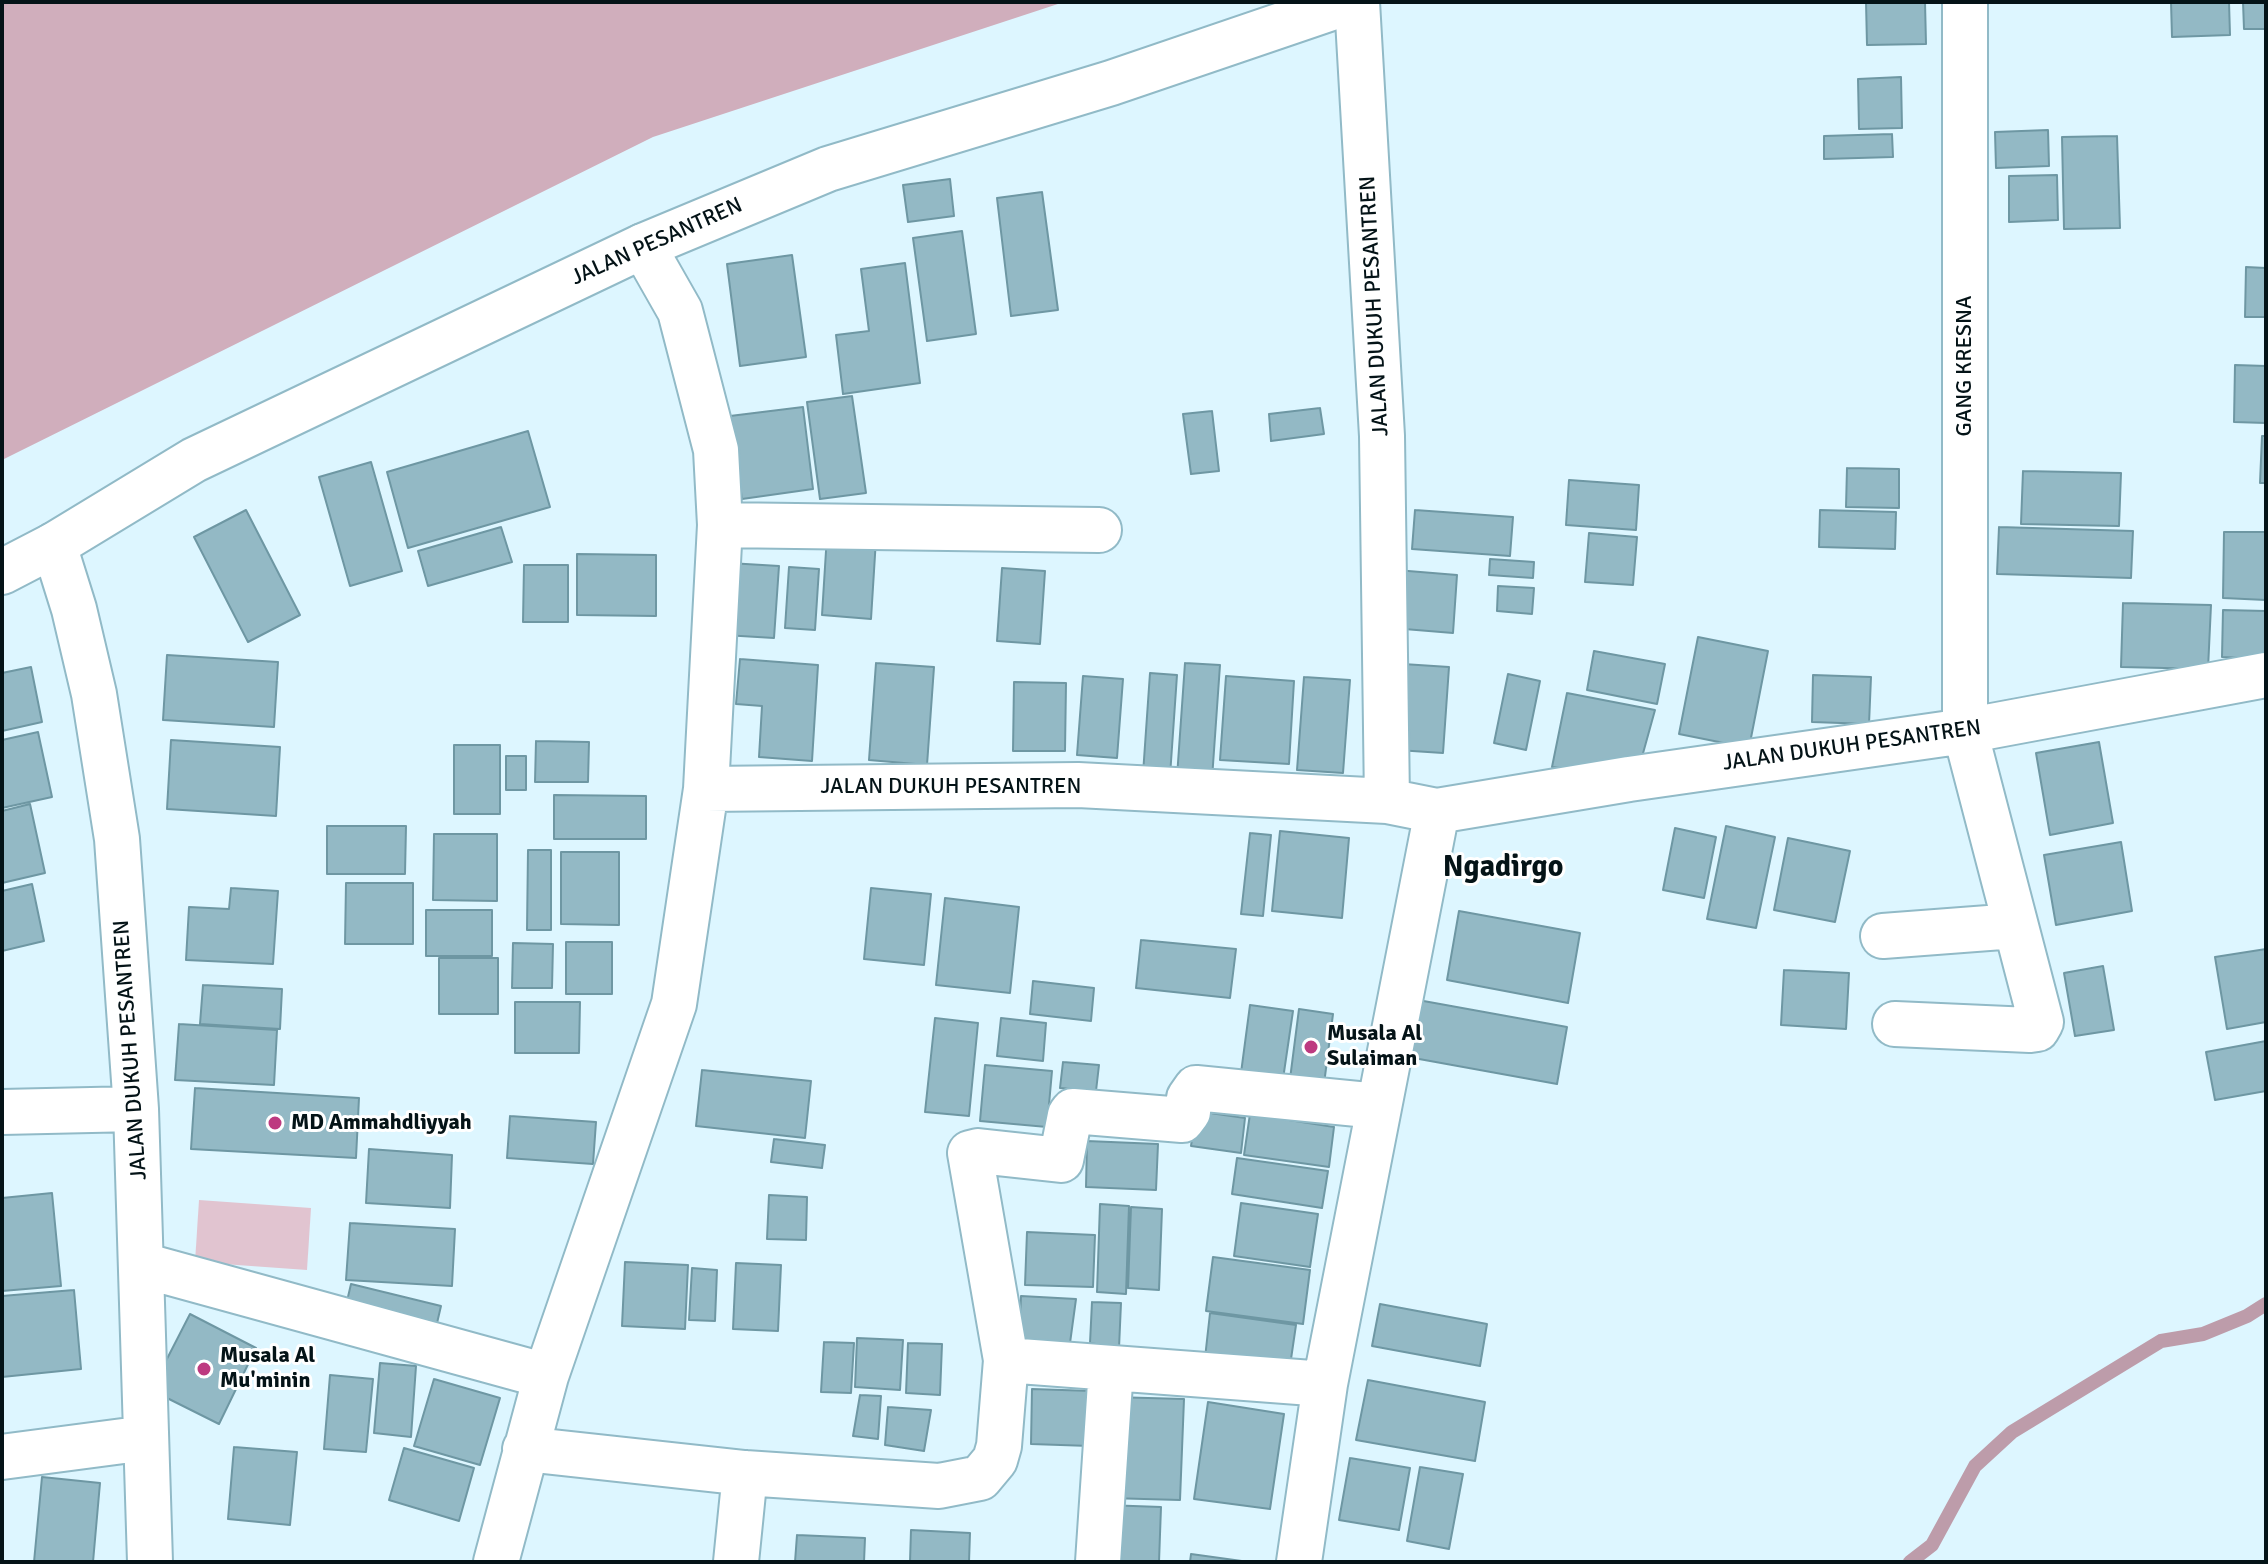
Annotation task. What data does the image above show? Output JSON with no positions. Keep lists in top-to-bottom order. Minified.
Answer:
{"streets":{"street":["JALAN PESANTREN","JALAN DUKUH PESANTREN","GANG KRESNA"]},"crossings":[["JALAN PESANTREN","JALAN DUKUH PESANTREN"],["JALAN DUKUH PESANTREN","GANG KRESNA"]],"districts":["Ngadirgo"],"places":["Musala Al Sulaiman","MD Ammahdliyyah","Musala Al Mu'minin"]}
